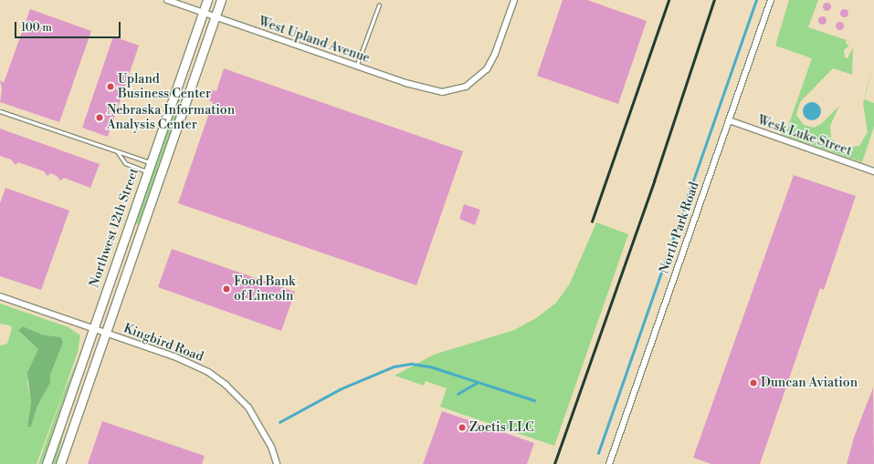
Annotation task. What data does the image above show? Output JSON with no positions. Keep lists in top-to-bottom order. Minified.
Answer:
{"streets":{"main road":["Northwest 12th Street"],"street":["West Upland Avenue","Wesk Luke Street","North Park Road","Kingbird Road"]},"crossings":[["West Upland Avenue","Northwest 12th Street"],["Wesk Luke Street","North Park Road"],["Northwest 12th Street","Kingbird Road"]],"places":["Upland Business Center","Nebraska Information Analysis Center","Food Bank of Lincoln","Duncan Aviation","Zoetis LLC"],"scale_bar":"100 m"}
